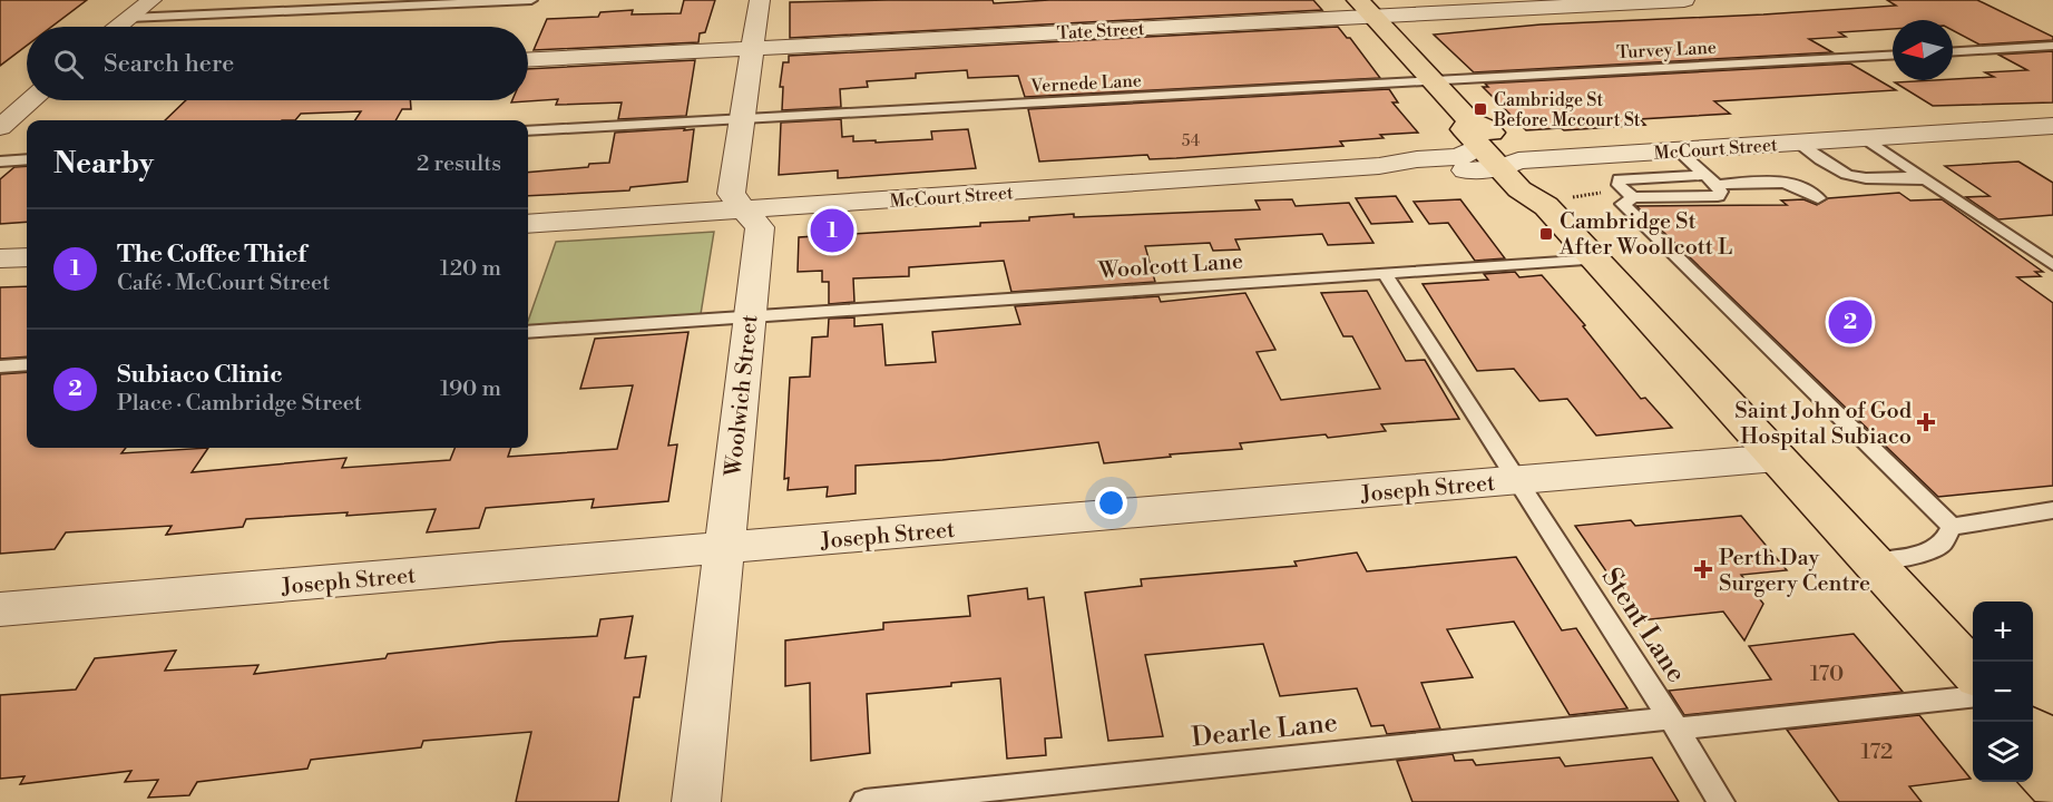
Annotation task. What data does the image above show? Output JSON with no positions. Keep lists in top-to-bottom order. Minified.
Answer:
{"streets":{"street":["Tate Street","McCourt Street","Woolwich Street","Joseph Street"],"lane":["Turvey Lane","Vernede Lane","Woolcott Lane","Stent Lane","Dearle Lane"]},"crossings":[["Tate Street","Woolwich Street"],["Turvey Lane","Vernede Lane"],["Vernede Lane","Woolwich Street"],["McCourt Street","Woolwich Street"],["Woolcott Lane","Woolwich Street"],["Woolcott Lane","Stent Lane"],["Woolwich Street","Joseph Street"],["Joseph Street","Stent Lane"],["Stent Lane","Dearle Lane"]],"places":{"transit":["Cambridge St Before Mccourt St","Cambridge St After Woollcott L"],"health":["Saint John of God Hospital Subiaco","Perth Day Surgery Centre"]},"house_numbers":["54","170","172"],"north":"left","page":{"search":"Search here","heading":["Nearby","2 results"],"pins":["1","2"],"list":[{"mark":"1","name":"The Coffee Thief","note":"Café · McCourt Street","value":"120 m"},{"mark":"2","name":"Subiaco Clinic","note":"Place · Cambridge Street","value":"190 m"}],"map_buttons":["+","−"]}}
